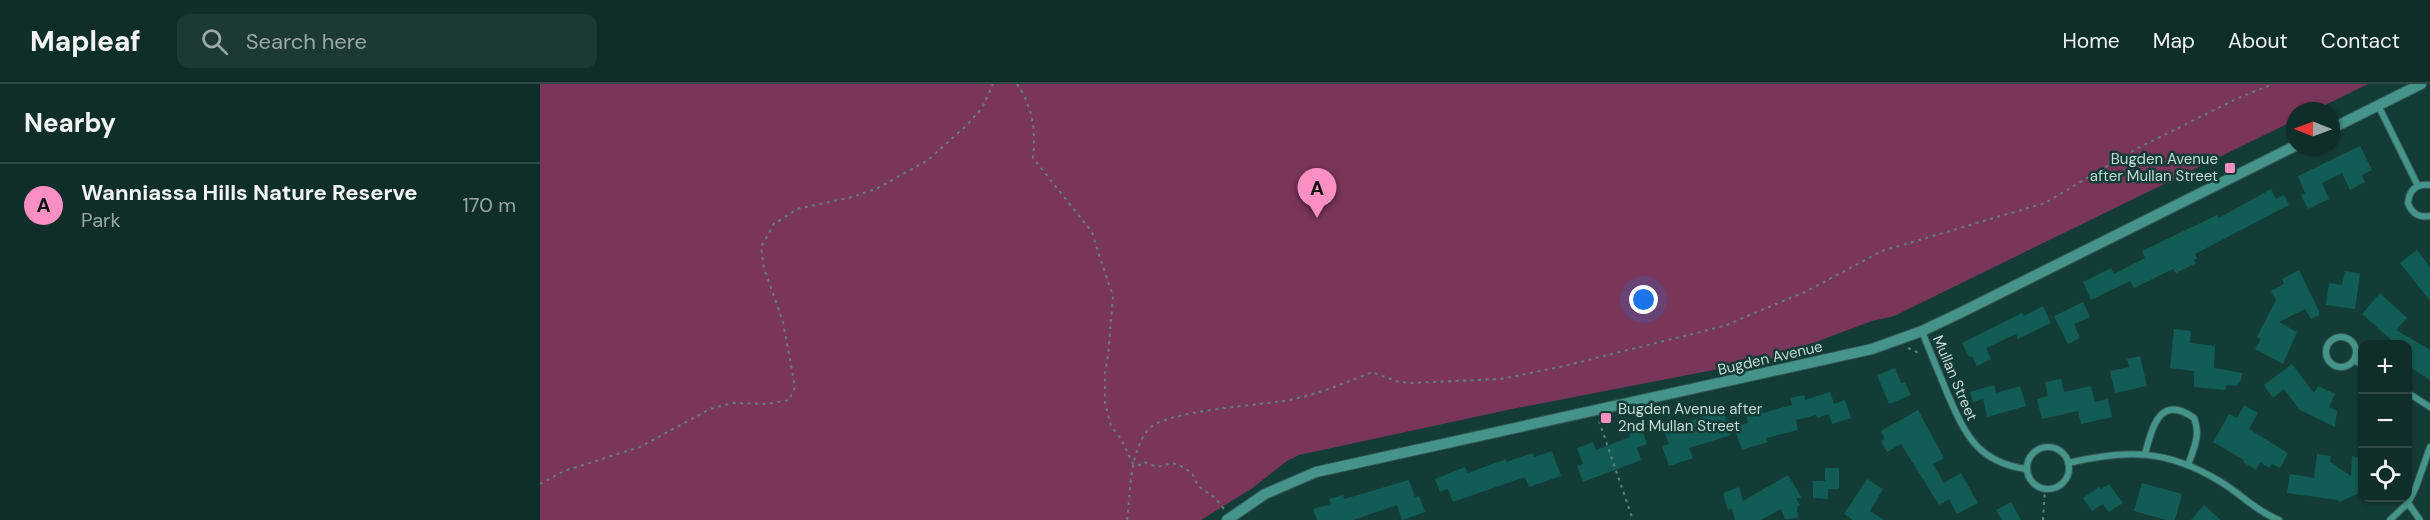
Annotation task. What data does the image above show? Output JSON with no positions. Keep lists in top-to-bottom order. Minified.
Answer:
{"streets":{"street":["Bugden Avenue","Mullan Street"]},"crossings":[["Bugden Avenue","Mullan Street"]],"places":{"transit":["Bugden Avenue after Mullan Street","Bugden Avenue after 2nd Mullan Street"]},"north":"left","page":{"header":"Mapleaf","search":"Search here","nav":["Home","Map","About","Contact"],"heading":"Nearby","list":[{"mark":"A","name":"Wanniassa Hills Nature Reserve","note":"Park","value":"170 m"}],"pins":"A","map_buttons":["+","−"]}}
